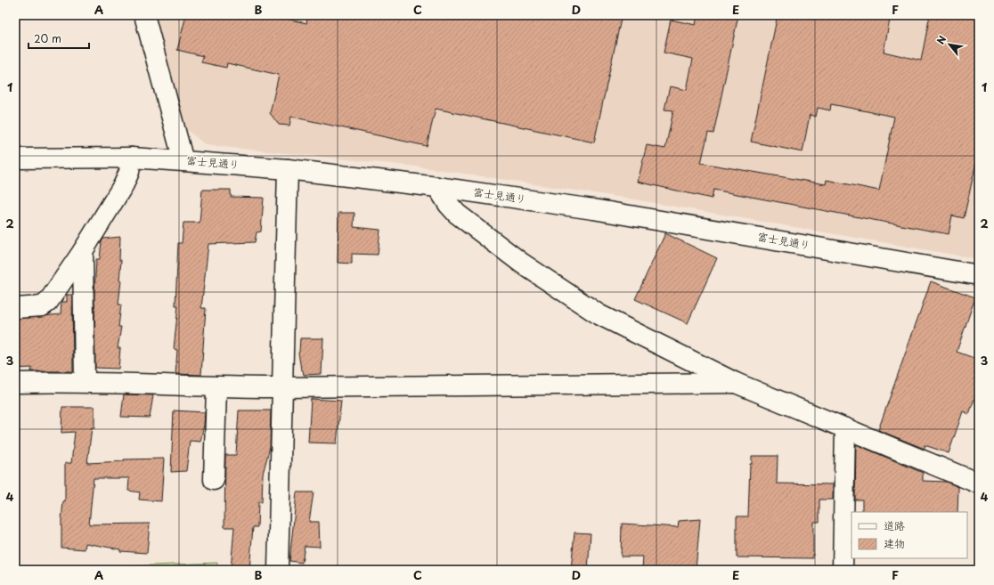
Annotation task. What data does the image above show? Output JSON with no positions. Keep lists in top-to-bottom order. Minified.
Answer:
{"streets":{"street":["富士見通り"]},"legend":["道路","建物"],"scale_bar":"20 m","north":"top left","grid":{"columns":["A","B","C","D","E","F"],"rows":["1","2","3","4"]}}
